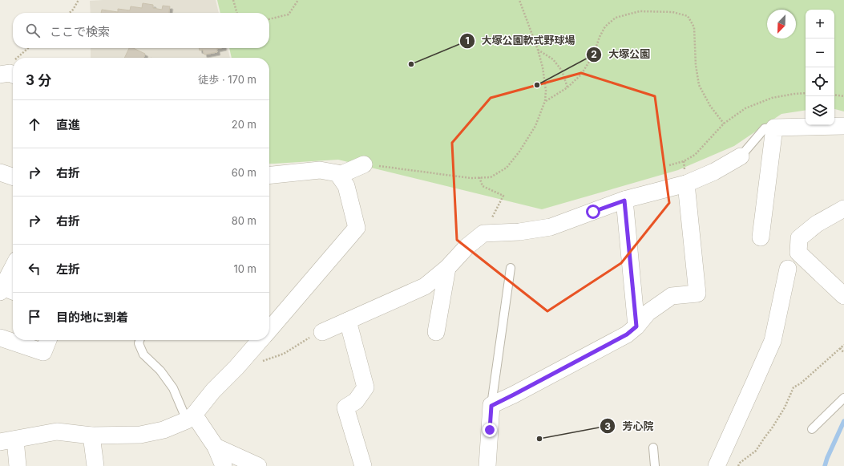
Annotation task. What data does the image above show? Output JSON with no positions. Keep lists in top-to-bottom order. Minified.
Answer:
{"places":["大塚公園軟式野球場","大塚公園","芳心院"],"north":"bottom left","page":{"map_buttons":["+","−"],"search":"ここで検索","heading":["3 分","徒歩 · 170 m"],"list":[["直進","20 m"],["右折","60 m"],["右折","80 m"],["左折","10 m"],"目的地に到着"]}}
